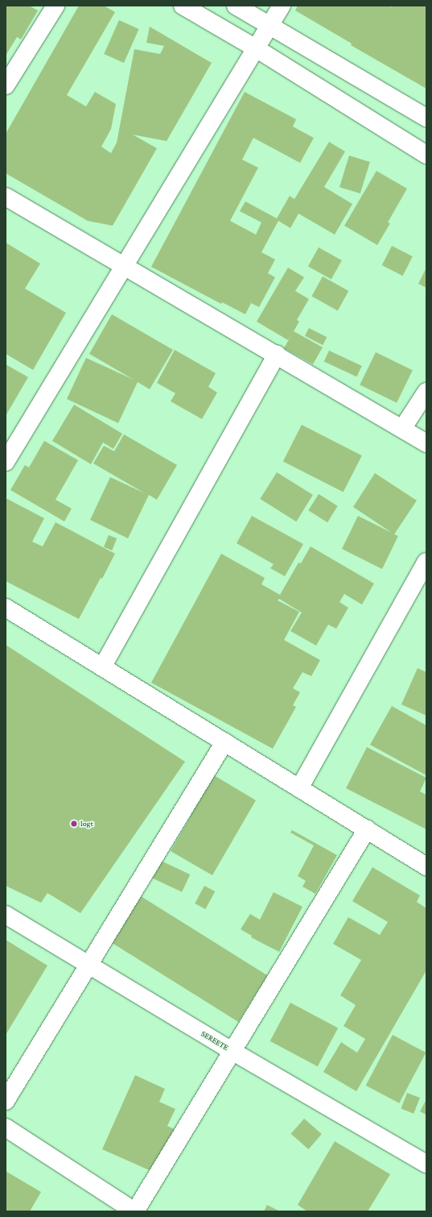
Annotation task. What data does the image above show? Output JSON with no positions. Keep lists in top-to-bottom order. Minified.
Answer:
{"streets":{"street":["SEREETE"]},"places":["logt"]}
